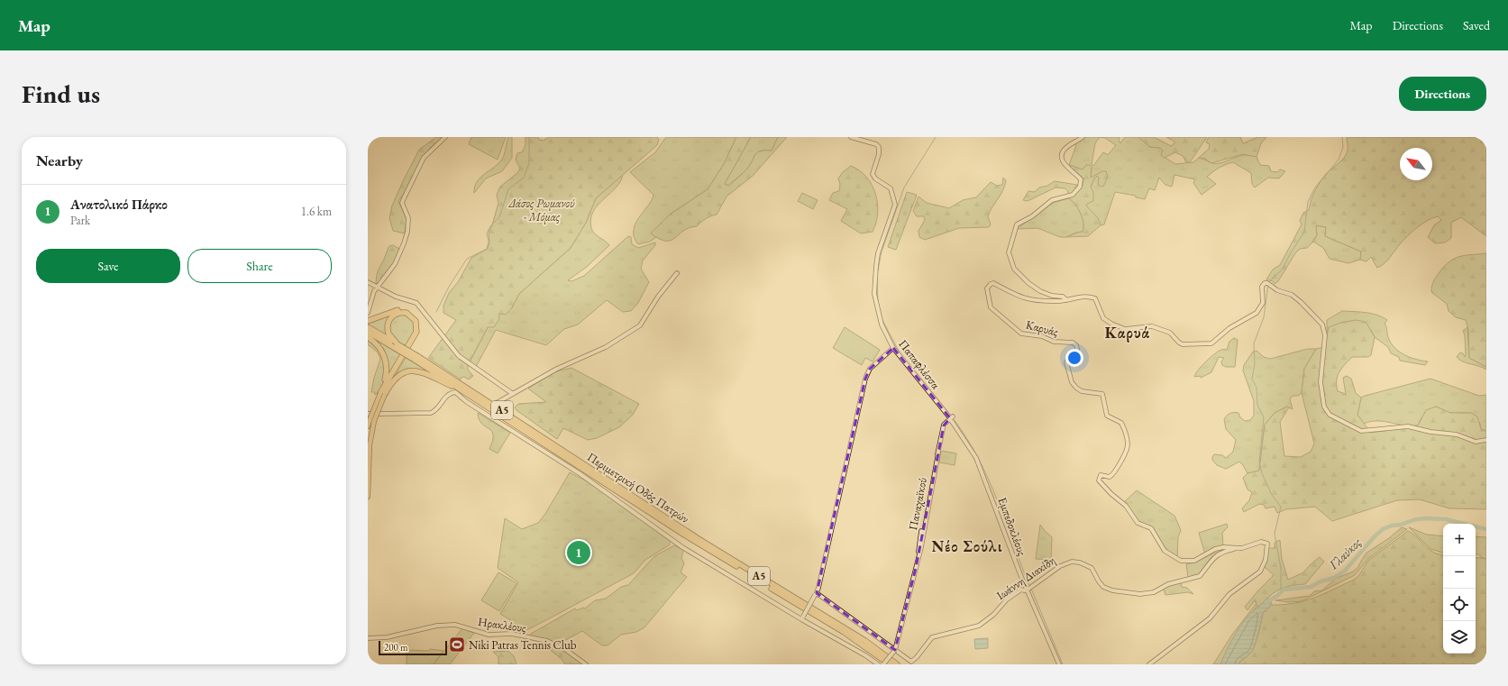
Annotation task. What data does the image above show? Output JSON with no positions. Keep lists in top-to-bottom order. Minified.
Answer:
{"streets":{"highway":["Α5","Περιμετρική Οδός Πατρών"],"street":["Καρυάς","Παπαφλέσσα","Παναχαϊκού","Εμπεδοκλέους","Ιωάννη Διακίδη","Ηρακλέους"]},"crossings":[["Καρυάς","Ιωάννη Διακίδη"],["Παπαφλέσσα","Παναχαϊκού"],["Παπαφλέσσα","Εμπεδοκλέους"],["Παναχαϊκού","Εμπεδοκλέους"],["Παναχαϊκού","Ιωάννη Διακίδη"],["Εμπεδοκλέους","Ιωάννη Διακίδη"]],"districts":["Καρυά","Νέο Σούλι"],"water":["Γλαύκος"],"parks":["Δάσος Ρωμανού - Μόμας"],"places":{"sports":["Niki Patras Tennis Club"]},"scale_bar":"200 m","north":"top left","page":{"header":"Map","nav":["Map","Directions","Saved"],"buttons":["Directions",["Save","Share"]],"title":"Find us","heading":"Nearby","list":[{"mark":"1","name":"Ανατολικό Πάρκο","note":"Park","value":"1.6 km"}],"map_buttons":["+","−"],"pins":"1","scale":"200 m"}}
